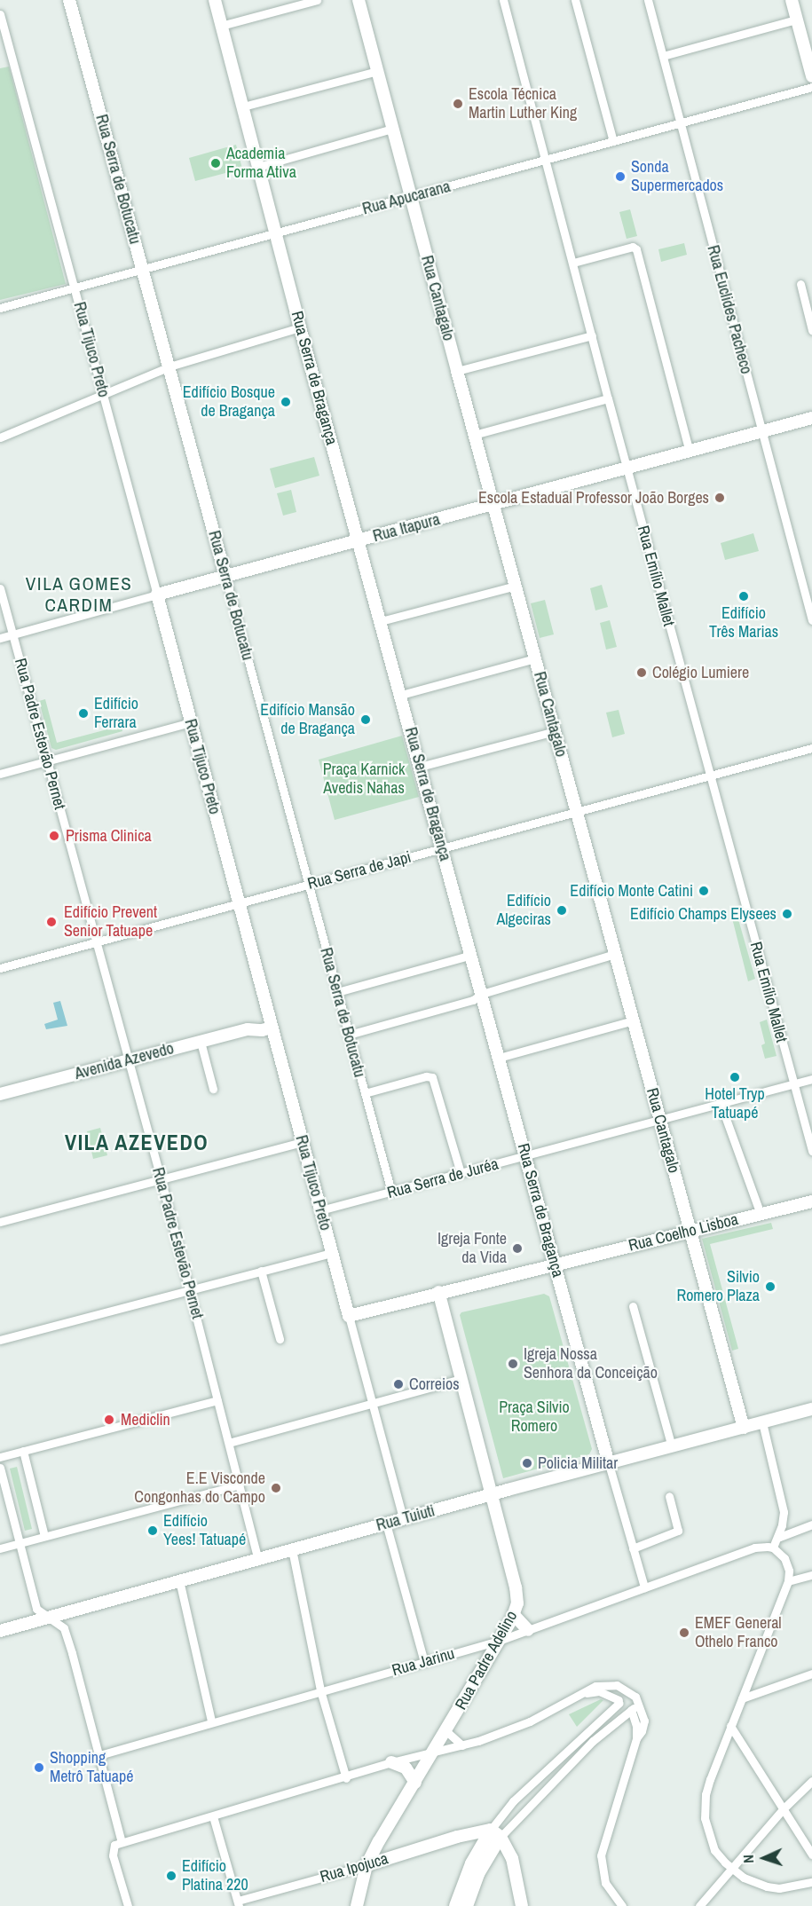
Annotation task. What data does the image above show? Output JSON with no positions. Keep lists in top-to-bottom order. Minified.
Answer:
{"streets":{"street":["Rua Serra de Botucatu","Rua Apucarana","Rua Cantagalo","Rua Euclides Pacheco","Rua Tijuco Preto","Rua Serra de Bragança","Rua Itapura","Rua Emílio Mallet","Rua Padre Estevão Pernet","Rua Serra de Japi","Avenida Azevedo","Rua Serra de Juréa","Rua Coelho Lisboa","Rua Tuiuti","Rua Padre Adelino","Rua Jarinu","Rua Ipojuca"]},"crossings":[["Rua Serra de Botucatu","Rua Apucarana"],["Rua Serra de Botucatu","Rua Itapura"],["Rua Serra de Botucatu","Rua Serra de Japi"],["Rua Serra de Botucatu","Rua Serra de Juréa"],["Rua Apucarana","Rua Cantagalo"],["Rua Apucarana","Rua Euclides Pacheco"],["Rua Apucarana","Rua Tijuco Preto"],["Rua Apucarana","Rua Serra de Bragança"],["Rua Apucarana","Rua Emílio Mallet"],["Rua Cantagalo","Rua Itapura"],["Rua Cantagalo","Rua Serra de Japi"],["Rua Cantagalo","Rua Serra de Juréa"],["Rua Cantagalo","Rua Coelho Lisboa"],["Rua Cantagalo","Rua Tuiuti"],["Rua Euclides Pacheco","Rua Itapura"],["Rua Tijuco Preto","Rua Itapura"],["Rua Tijuco Preto","Rua Serra de Japi"],["Rua Tijuco Preto","Avenida Azevedo"],["Rua Tijuco Preto","Rua Serra de Juréa"],["Rua Tijuco Preto","Rua Tuiuti"],["Rua Serra de Bragança","Rua Itapura"],["Rua Serra de Bragança","Rua Serra de Japi"],["Rua Serra de Bragança","Rua Serra de Juréa"],["Rua Serra de Bragança","Rua Coelho Lisboa"],["Rua Serra de Bragança","Rua Tuiuti"],["Rua Serra de Bragança","Rua Jarinu"],["Rua Itapura","Rua Emílio Mallet"],["Rua Itapura","Rua Padre Estevão Pernet"],["Rua Emílio Mallet","Rua Serra de Japi"],["Rua Emílio Mallet","Rua Serra de Juréa"],["Rua Padre Estevão Pernet","Rua Serra de Japi"],["Rua Padre Estevão Pernet","Avenida Azevedo"],["Rua Padre Estevão Pernet","Rua Tuiuti"],["Rua Tuiuti","Rua Padre Adelino"],["Rua Padre Adelino","Rua Jarinu"],["Rua Padre Adelino","Rua Ipojuca"]],"districts":["VILA GOMES CARDIM","VILA AZEVEDO"],"parks":["Praça Karnick Avedis Nahas","Praça Silvio Romero"],"places":["Escola Técnica Martin Luther King","Academia Forma Ativa","Sonda Supermercados","Edifício Bosque de Bragança","Escola Estadual Professor João Borges","Edifício Três Marias","Colégio Lumiere","Edifício Ferrara","Edifício Mansão de Bragança","Prisma Clinica","Edifício Monte Catini","Edifício Algeciras","Edifício Champs Elysees","Edifício Prevent Senior Tatuape","Hotel Tryp Tatuapé","Igreja Fonte da Vida","Silvio Romero Plaza","Igreja Nossa Senhora da Conceição","Correios","Mediclin","Policia Militar","E.E Visconde Congonhas do Campo","Edifício Yees! Tatuapé","EMEF General Othelo Franco","Shopping Metrô Tatuapé","Edifício Platina 220"],"north":"left"}
